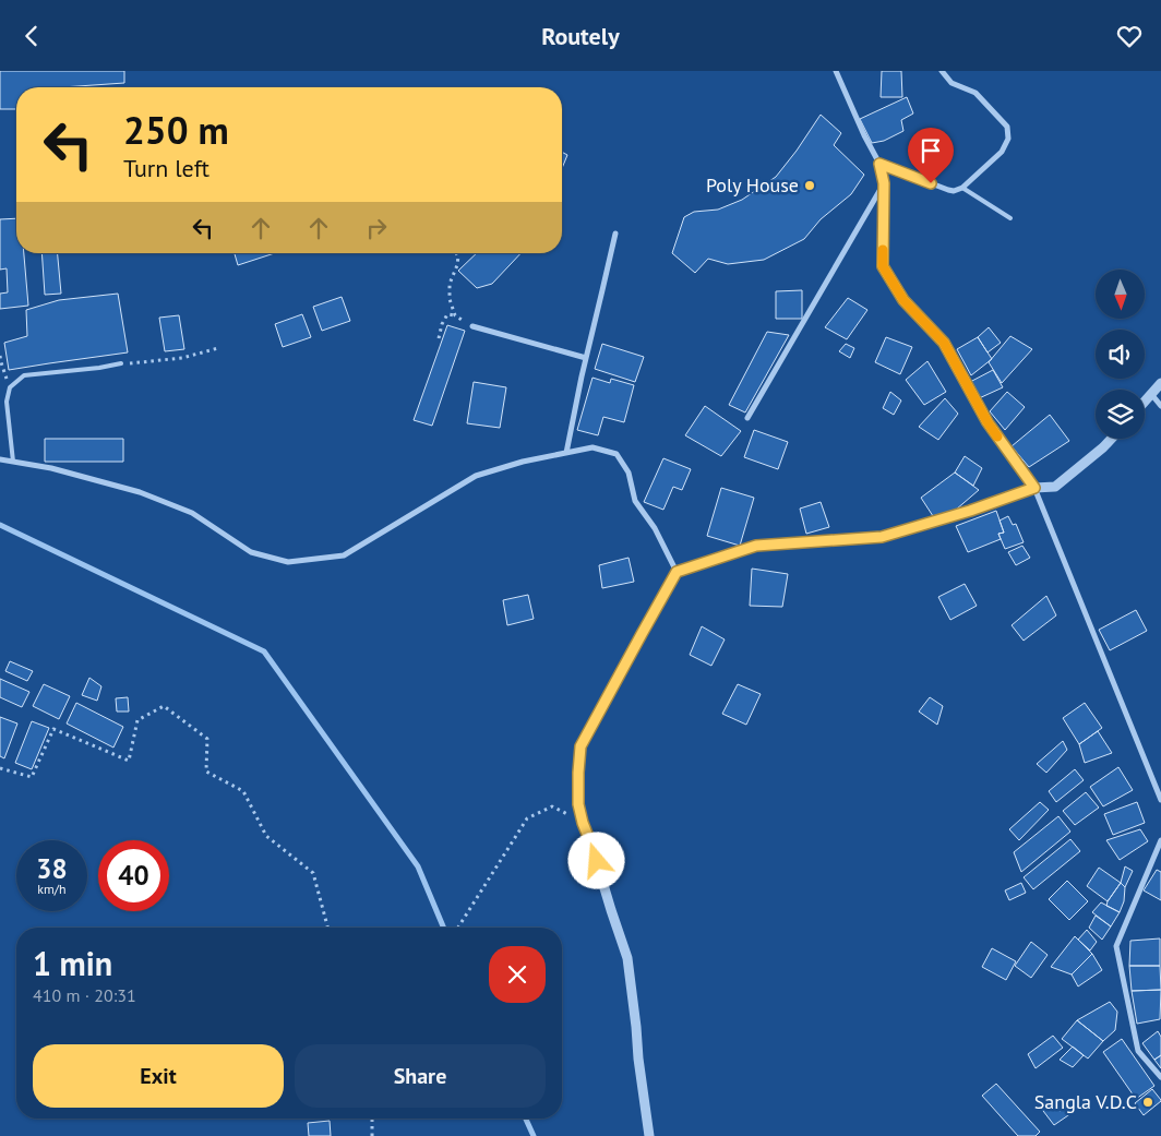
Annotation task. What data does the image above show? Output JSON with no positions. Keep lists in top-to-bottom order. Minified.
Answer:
{"places":["Poly House","Sangla V.D.C"],"north":"bottom","page":{"header":"Routely","turn":["250 m","Turn left"],"speed":"38 km/h","limit":"40","heading":["1 min","410 m · 20:31"],"buttons":["Exit","Share"]}}
